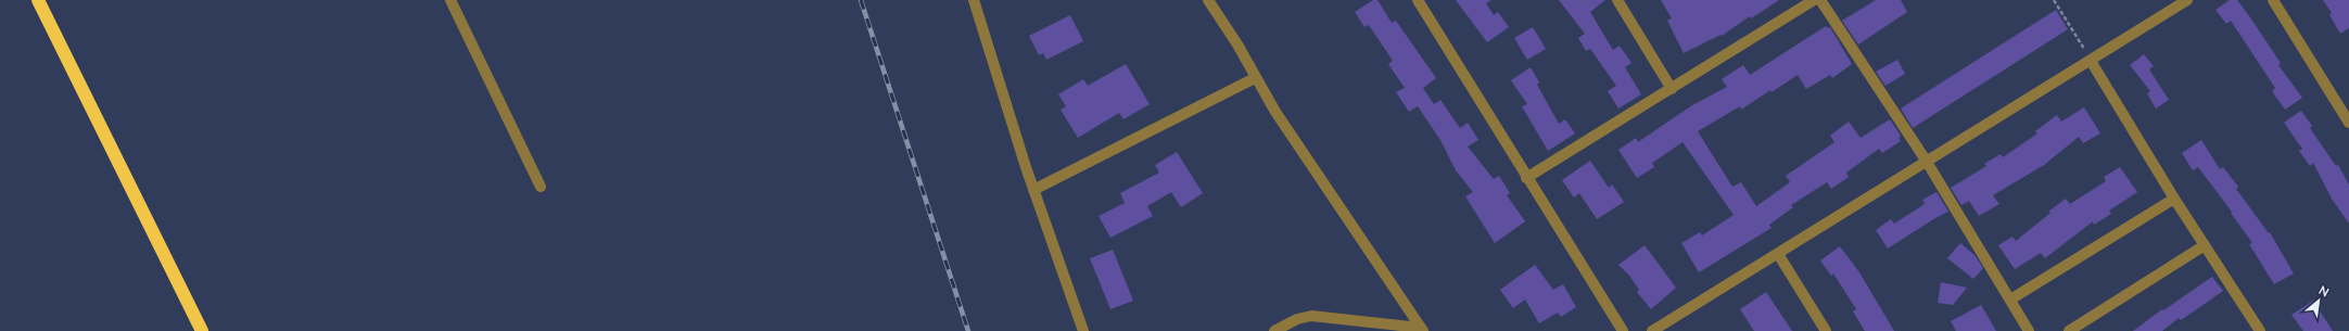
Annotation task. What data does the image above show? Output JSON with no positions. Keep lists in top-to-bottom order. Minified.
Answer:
{"north":"top right"}
